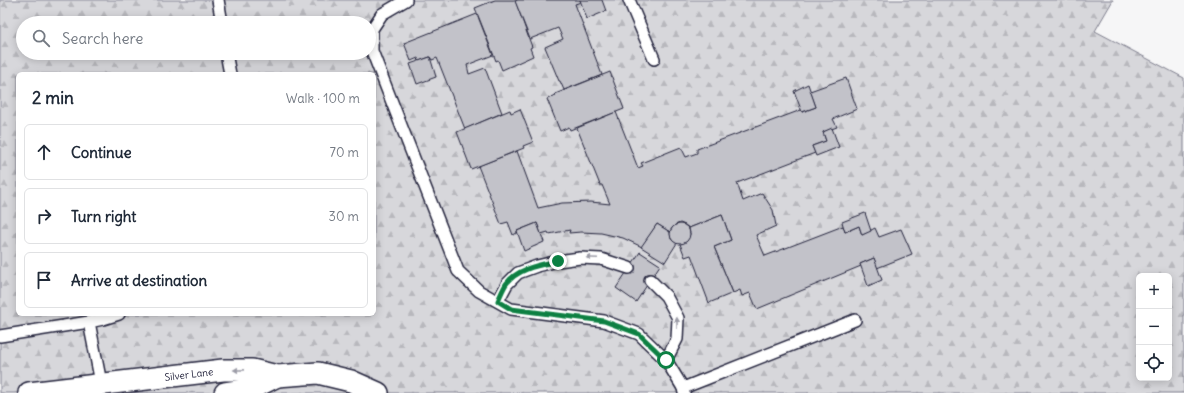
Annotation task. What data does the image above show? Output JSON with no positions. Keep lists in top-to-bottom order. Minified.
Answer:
{"streets":{"street":["Silver Lane"]},"page":{"search":"Search here","heading":["2 min","Walk · 100 m"],"list":[["Continue","70 m"],["Turn right","30 m"],"Arrive at destination"],"map_buttons":["+","−"]}}
